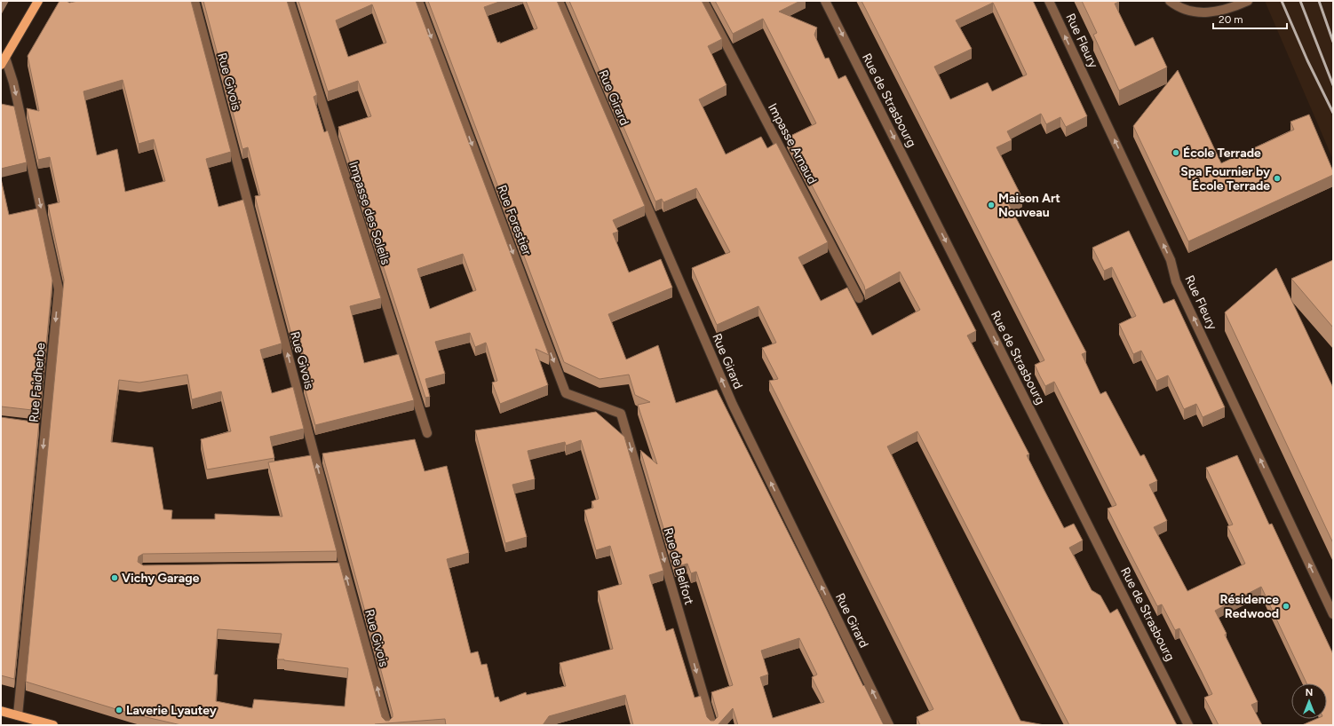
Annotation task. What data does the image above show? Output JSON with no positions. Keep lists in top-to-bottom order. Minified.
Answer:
{"streets":{"street":["Rue Fleury","Rue Givois","Rue Girard","Rue de Strasbourg","Impasse Arnaud","Impasse des Soleils","Rue Forestier","Rue Faidherbe","Rue de Belfort"]},"crossings":[["Rue Forestier","Rue de Belfort"]],"one_way":["Rue Fleury","Rue Givois","Rue Girard","Rue de Strasbourg","Rue Forestier","Rue Faidherbe","Rue de Belfort"],"places":["École Terrade","Spa Fournier by École Terrade","Maison Art Nouveau","Vichy Garage","Résidence Redwood","Laverie Lyautey"],"scale_bar":"20 m","north":"top"}
